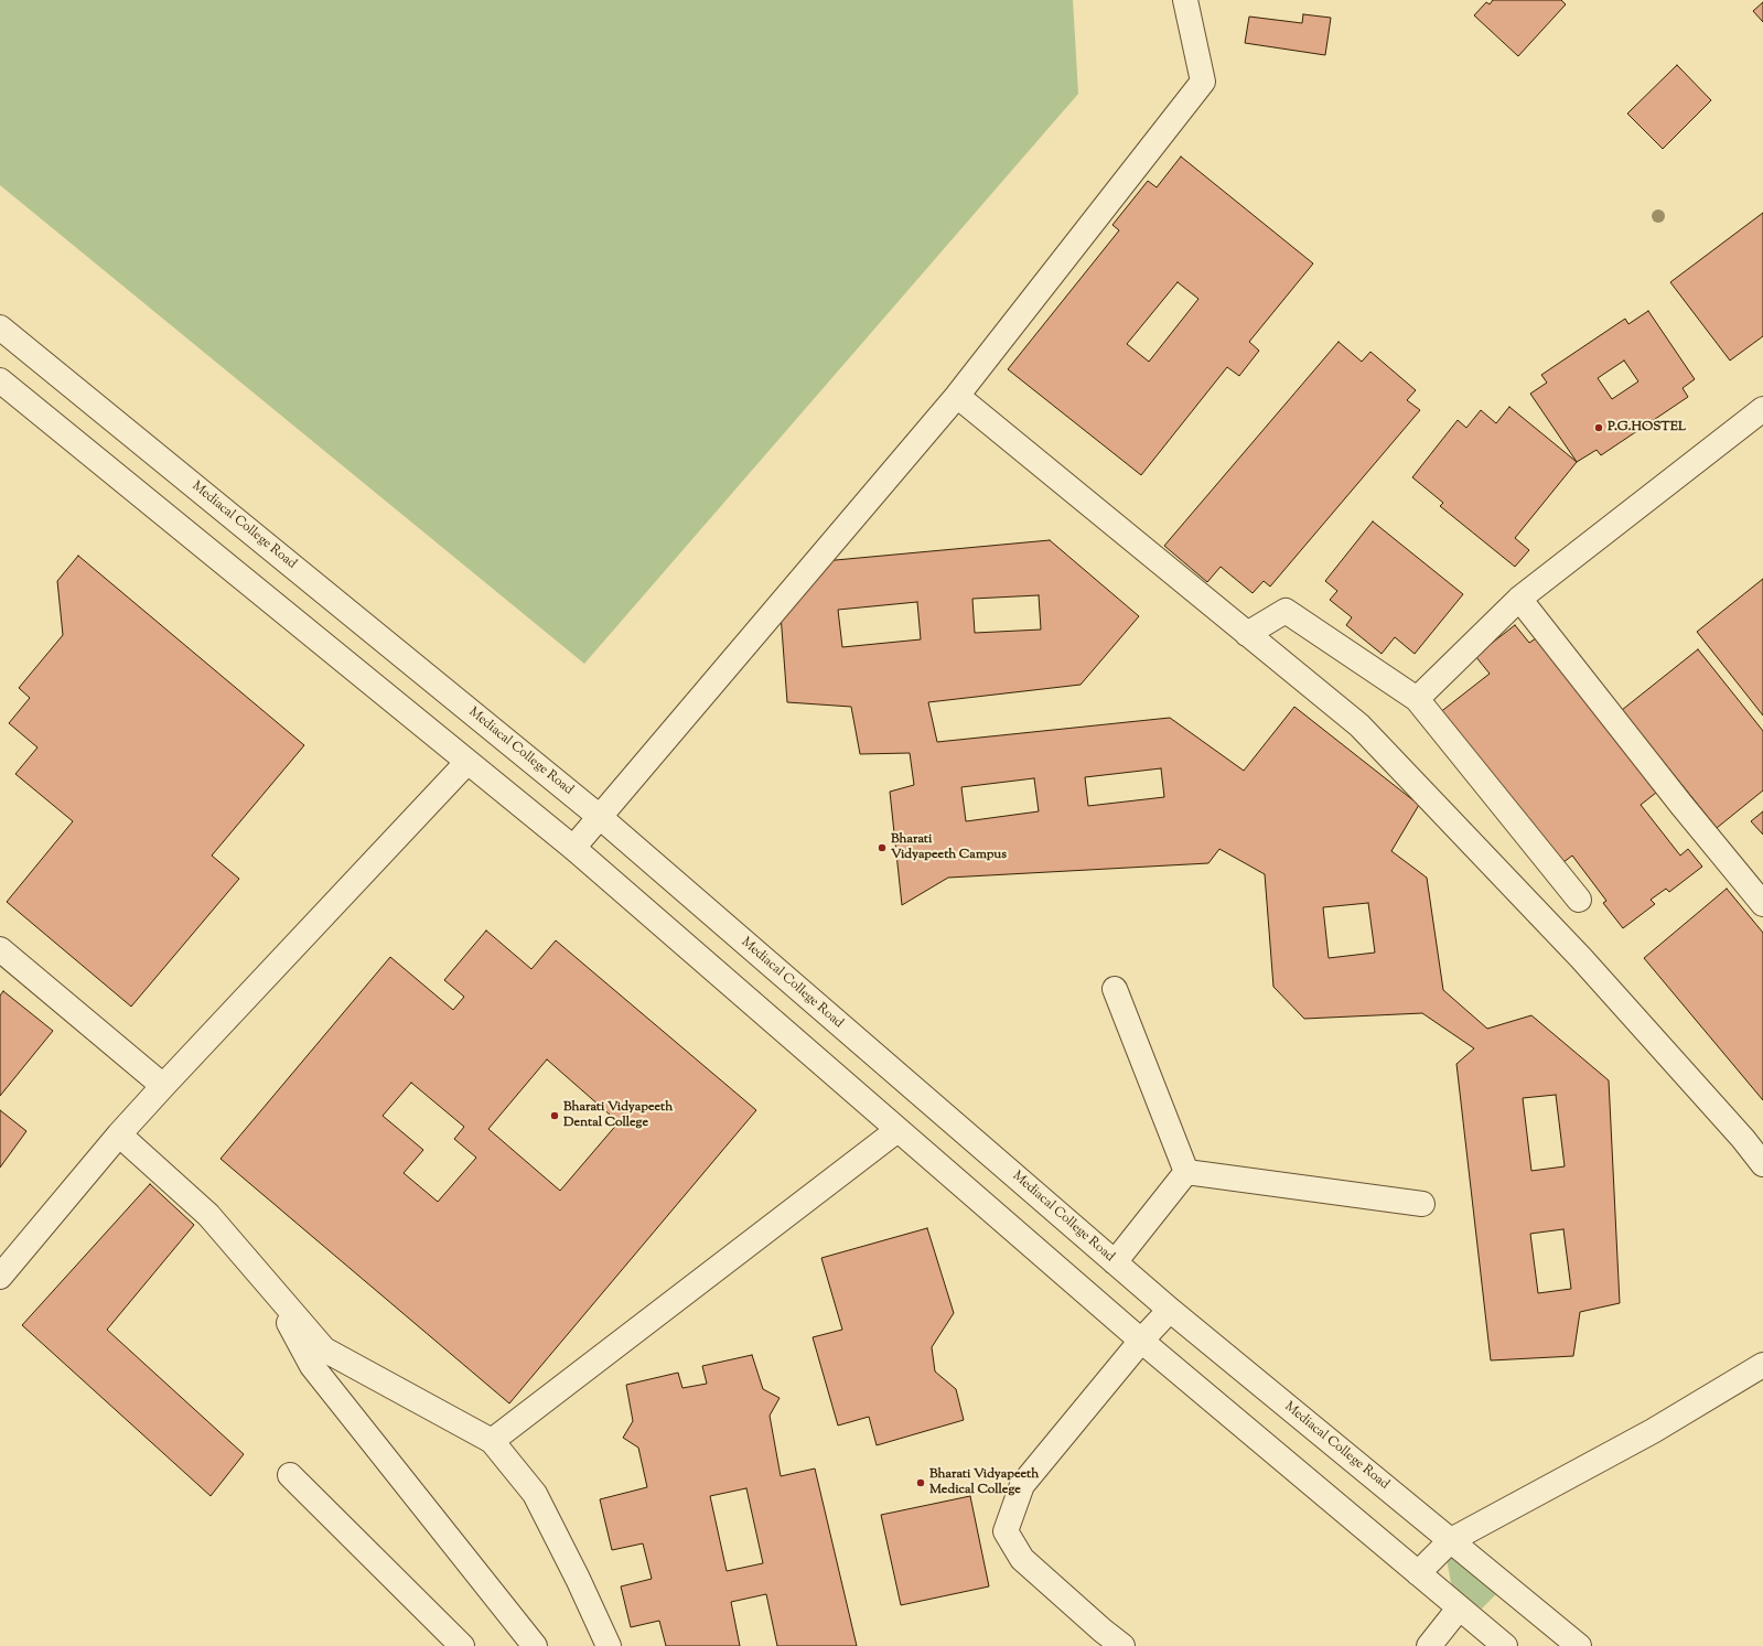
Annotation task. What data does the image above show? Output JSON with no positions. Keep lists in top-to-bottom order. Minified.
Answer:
{"streets":{"lane":["Mediacal College Road"]},"places":["P.G.HOSTEL","Bharati Vidyapeeth Campus","Bharati Vidyapeeth Dental College","Bharati Vidyapeeth Medical College"]}
